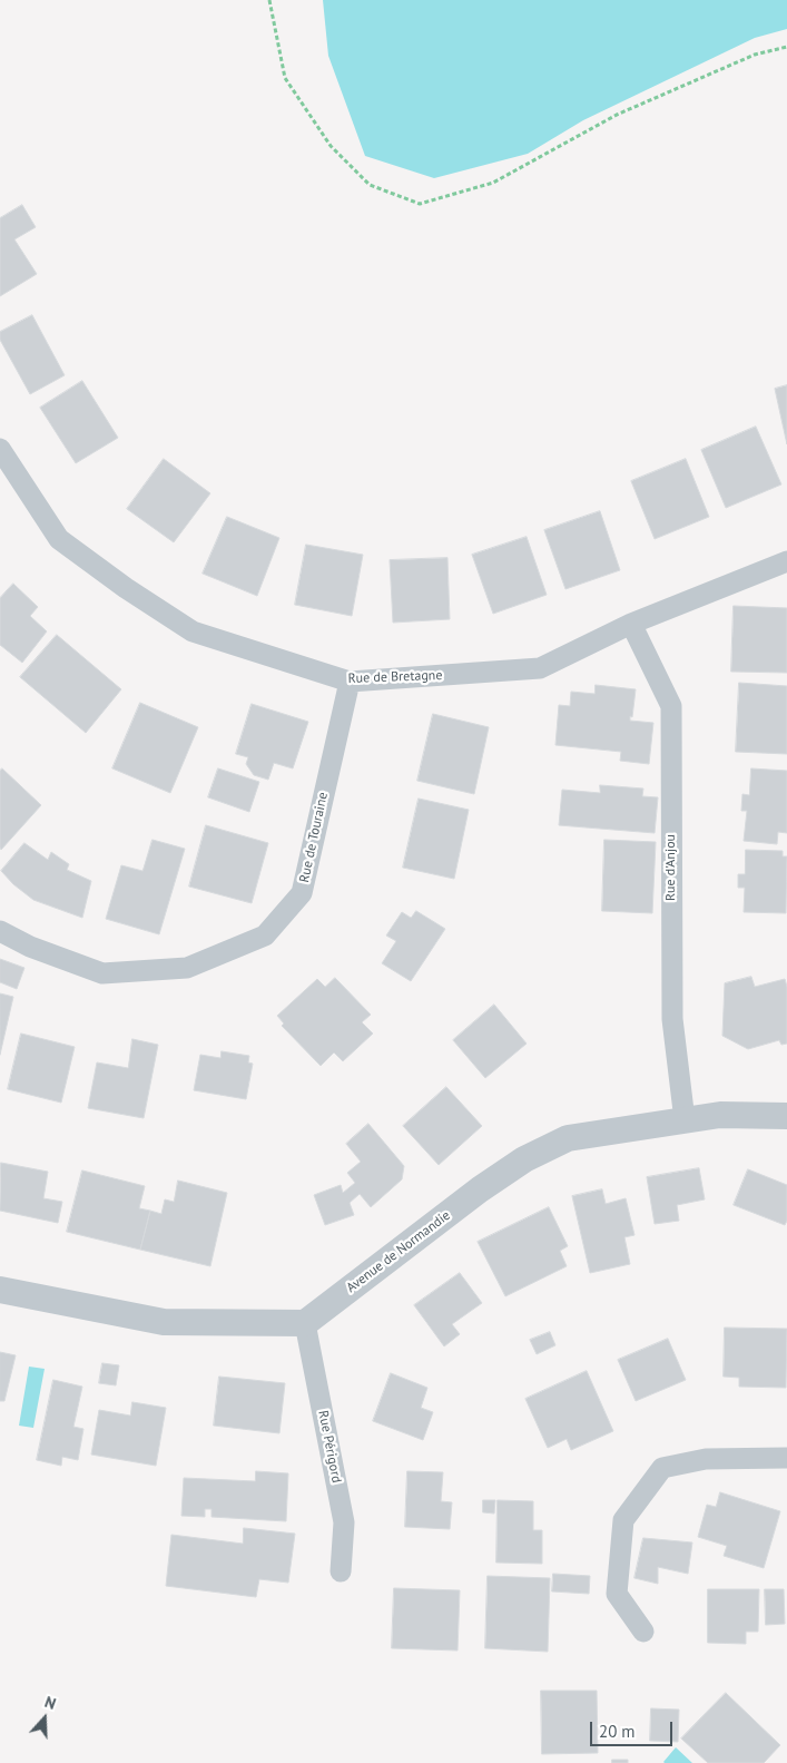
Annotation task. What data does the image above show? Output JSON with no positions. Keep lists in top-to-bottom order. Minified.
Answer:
{"streets":{"street":["Rue de Bretagne","Rue de Touraine","Rue d'Anjou","Avenue de Normandie","Rue Périgord"]},"crossings":[["Rue de Bretagne","Rue de Touraine"],["Rue de Bretagne","Rue d'Anjou"],["Rue d'Anjou","Avenue de Normandie"],["Avenue de Normandie","Rue Périgord"]],"scale_bar":"20 m","north":"top"}
